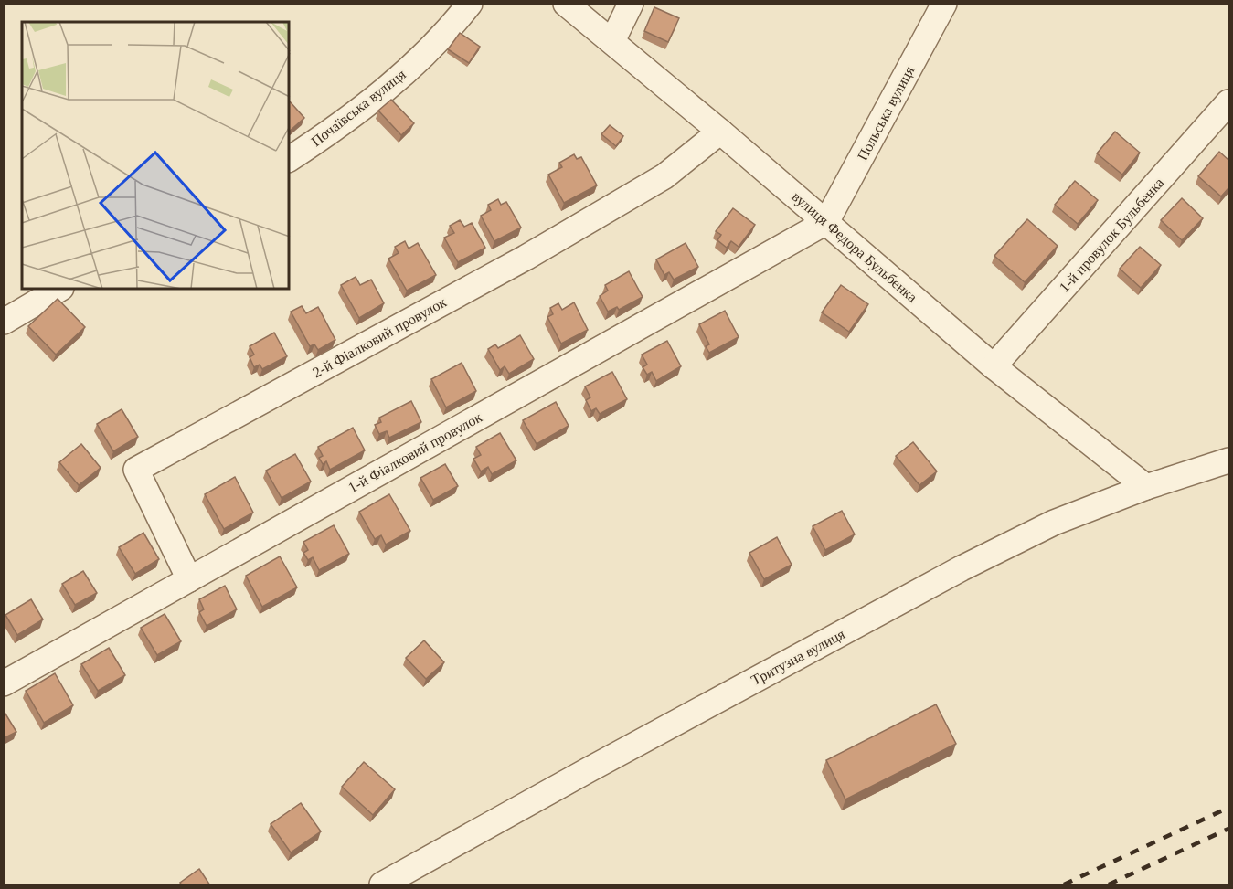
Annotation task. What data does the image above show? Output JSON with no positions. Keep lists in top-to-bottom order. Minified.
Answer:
{"streets":{"street":["Почаївська вулиця","Польська вулиця","1-й провулок Бульбенка","вулиця Федора Бульбенка","2-й Фіалковий провулок","1-й Фіалковий провулок","Тритузна вулиця"]},"crossings":[["Польська вулиця","вулиця Федора Бульбенка"],["Польська вулиця","1-й Фіалковий провулок"],["1-й провулок Бульбенка","вулиця Федора Бульбенка"],["вулиця Федора Бульбенка","2-й Фіалковий провулок"],["вулиця Федора Бульбенка","1-й Фіалковий провулок"],["вулиця Федора Бульбенка","Тритузна вулиця"],["2-й Фіалковий провулок","1-й Фіалковий провулок"]]}
